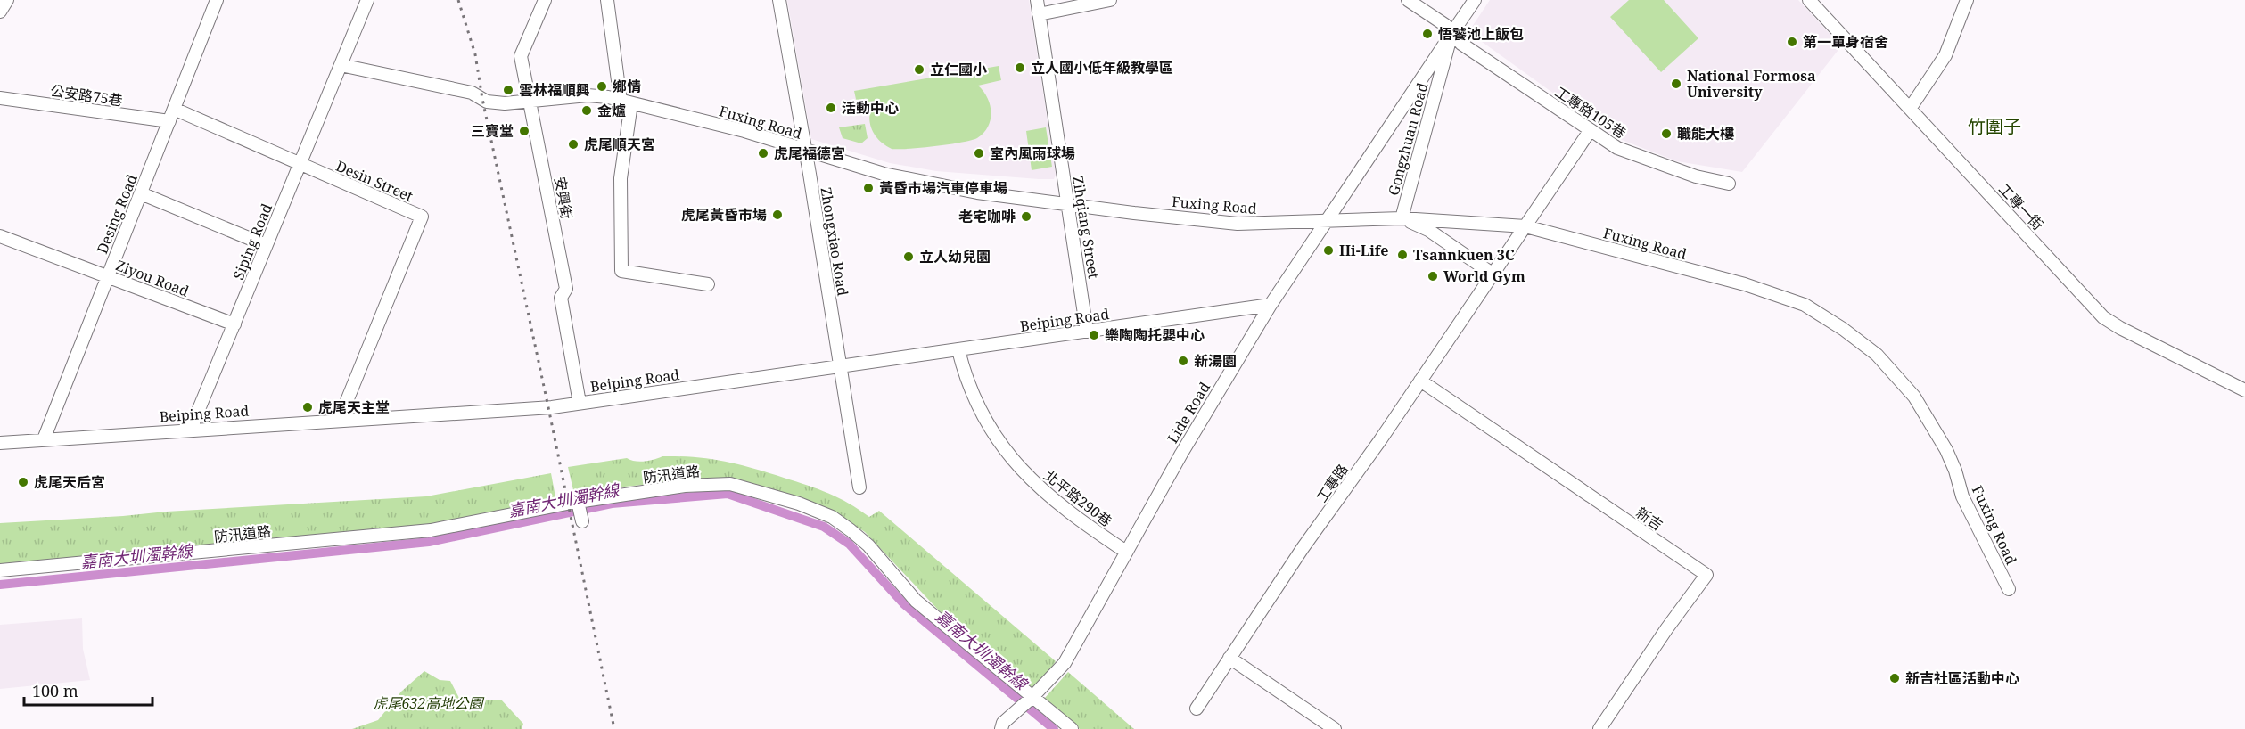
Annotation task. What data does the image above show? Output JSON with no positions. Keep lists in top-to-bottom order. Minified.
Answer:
{"streets":{"street":["公安路75巷","工專路105巷","Fuxing Road","Gongzhuan Road","Desin Street","安興街","工專一街","Desing Road","Zihqiang Street","Siping Road","Zhongxiao Road","Ziyou Road","Beiping Road","Lide Road","防汛道路","工專路","北平路290巷","新吉"]},"crossings":[["公安路75巷","Desin Street"],["公安路75巷","Desing Road"],["工專路105巷","Gongzhuan Road"],["工專路105巷","Lide Road"],["工專路105巷","工專路"],["Fuxing Road","Gongzhuan Road"],["Fuxing Road","安興街"],["Fuxing Road","Zihqiang Street"],["Fuxing Road","Siping Road"],["Fuxing Road","Zhongxiao Road"],["Fuxing Road","Lide Road"],["Fuxing Road","工專路"],["Gongzhuan Road","Lide Road"],["Gongzhuan Road","工專路"],["Desin Street","Desing Road"],["Desin Street","Siping Road"],["Desin Street","Beiping Road"],["安興街","Beiping Road"],["Desing Road","Ziyou Road"],["Desing Road","Beiping Road"],["Zihqiang Street","Beiping Road"],["Siping Road","Ziyou Road"],["Siping Road","Beiping Road"],["Zhongxiao Road","Beiping Road"],["Beiping Road","Lide Road"],["Beiping Road","北平路290巷"],["Lide Road","防汛道路"],["Lide Road","北平路290巷"],["工專路","新吉"]],"districts":["竹圍子"],"water":["嘉南大圳濁幹線"],"parks":["虎尾632高地公園"],"places":["悟饕池上飯包","第一單身宿舍","立人國小低年級教學區","立仁國小","National Formosa University","鄉情","雲林福順興","活動中心","金爐","三寶堂","職能大樓","虎尾順天宮","虎尾福德宮","室內風雨球場","黃昏市場汽車停車場","虎尾黃昏市場","老宅咖啡","Hi-Life","Tsannkuen 3C","立人幼兒園","World Gym","樂陶陶托嬰中心","新湯園","虎尾天主堂","虎尾天后宮","新吉社區活動中心"],"scale_bar":"100 m"}
